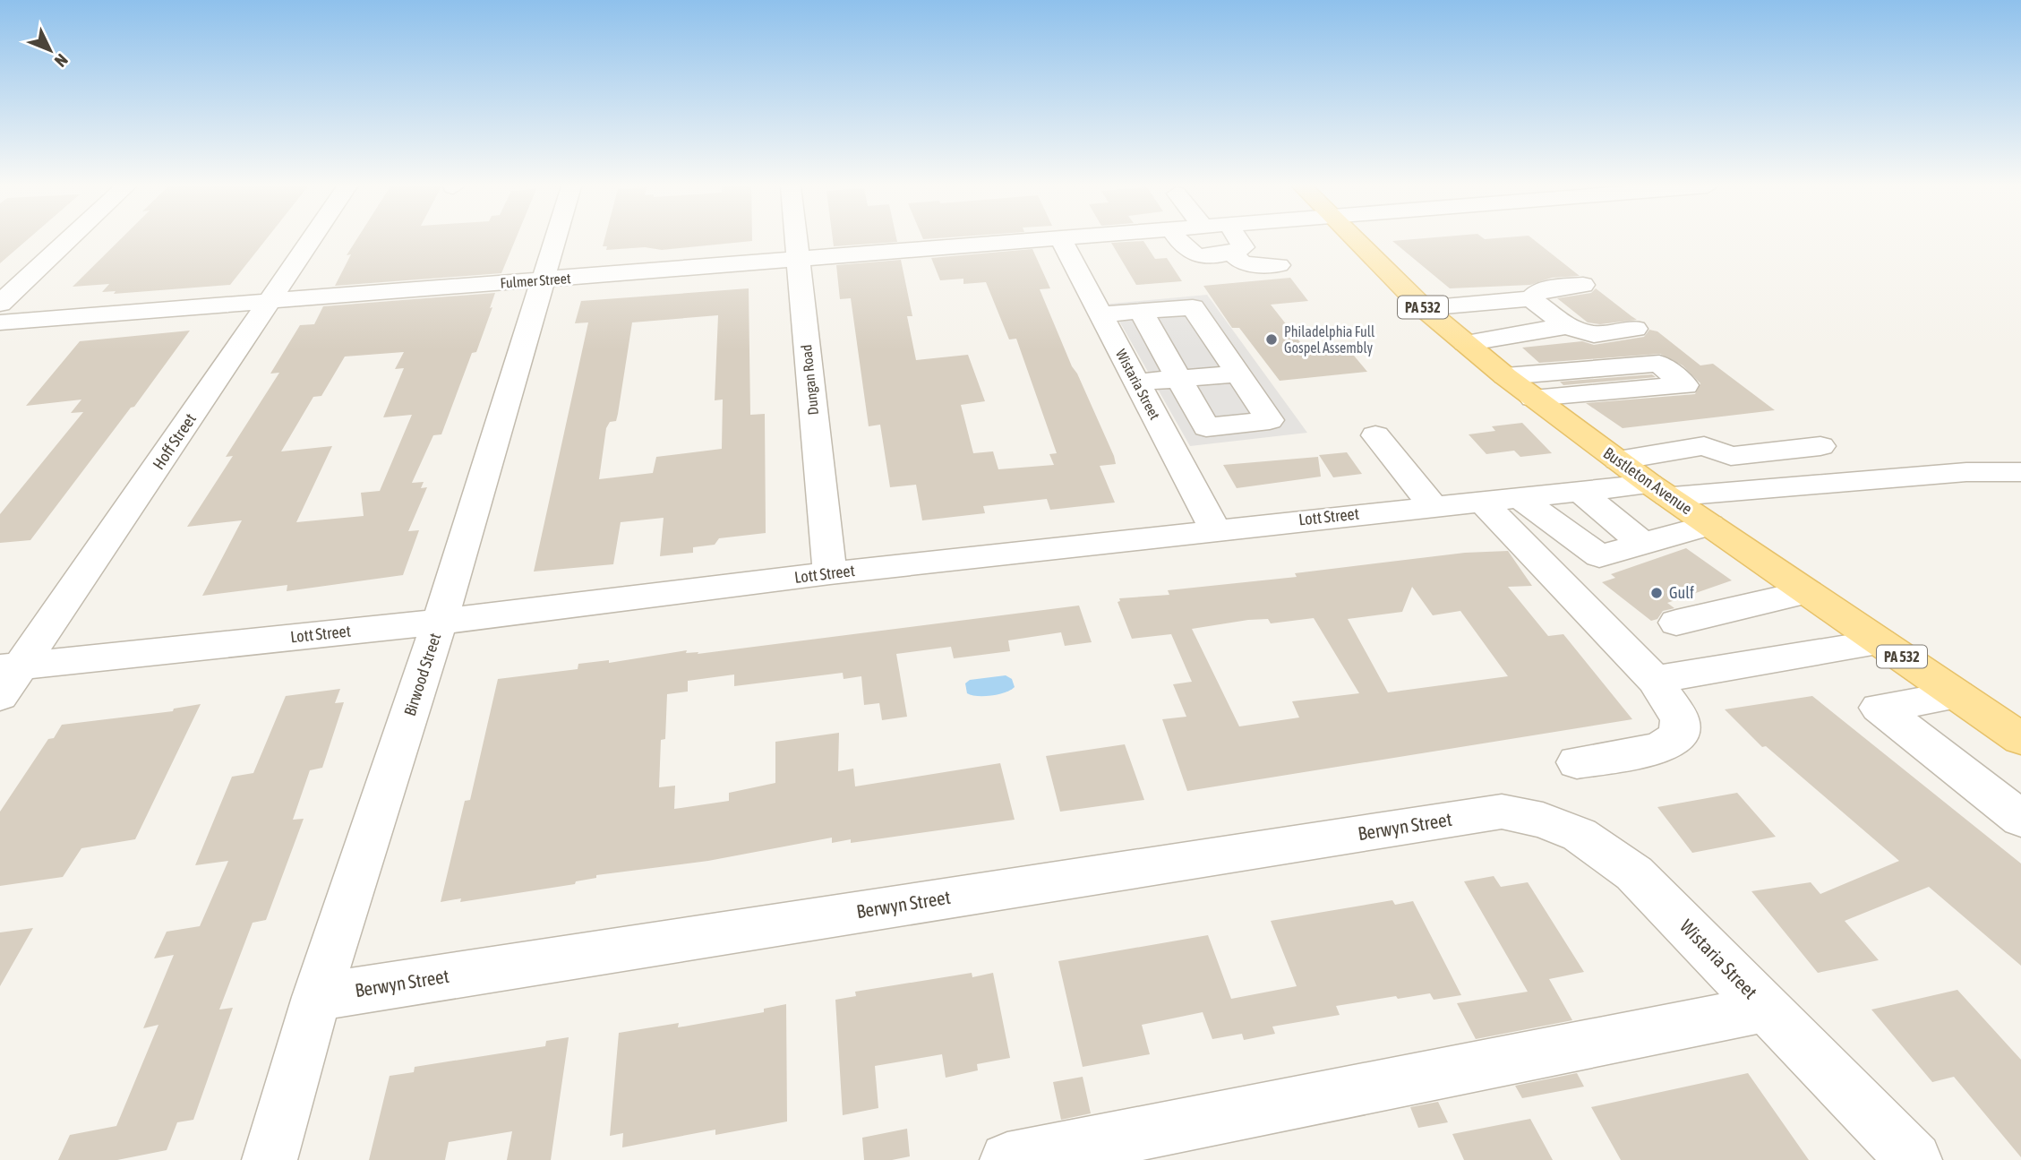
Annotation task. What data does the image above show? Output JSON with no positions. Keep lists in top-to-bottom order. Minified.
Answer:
{"streets":{"main road":["PA 532","Bustleton Avenue"],"street":["Fulmer Street","Dungan Road","Wistaria Street","Hoff Street","Lott Street","Birwood Street","Berwyn Street"]},"crossings":[["Fulmer Street","Dungan Road"],["Fulmer Street","Hoff Street"],["Fulmer Street","Birwood Street"],["Dungan Road","Lott Street"],["Wistaria Street","Lott Street"],["Wistaria Street","Berwyn Street"],["Hoff Street","Lott Street"],["Bustleton Avenue","Lott Street"],["Lott Street","Birwood Street"],["Birwood Street","Berwyn Street"]],"places":["Philadelphia Full Gospel Assembly","Gulf"],"north":"bottom right"}
